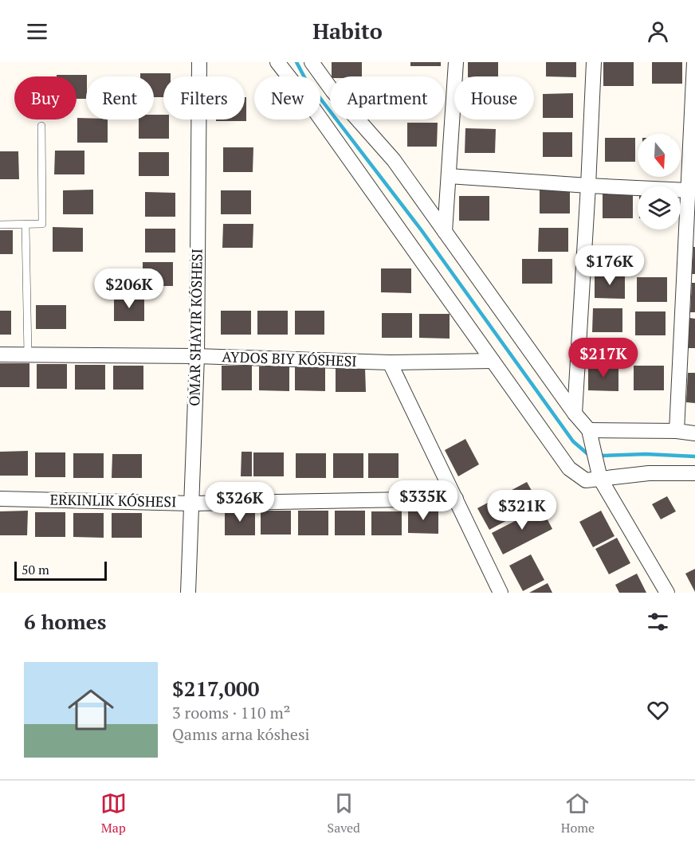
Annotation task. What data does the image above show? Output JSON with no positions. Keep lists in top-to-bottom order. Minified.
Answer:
{"streets":{"street":["AYDOS BIY KÓSHESI","ERKINLIK KÓSHESI"]},"scale_bar":"50 m","north":"bottom","page":{"header":"Habito","chip":["Buy","Rent","Filters","New","Apartment","House"],"price":["$176K","$206K","$217K","$335K","$326K","$321K"],"scale":"50 m","heading":"6 homes","list":[{"name":"$217,000","note":"3 rooms · 110 m² · Qamıs arna kóshesi"}],"tabs":["Map","Saved","Home"]}}
